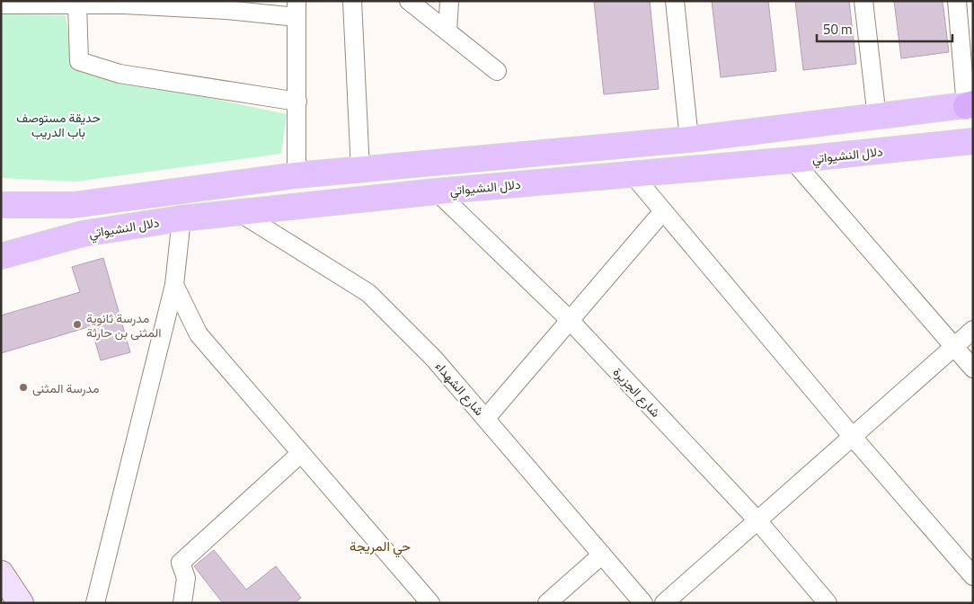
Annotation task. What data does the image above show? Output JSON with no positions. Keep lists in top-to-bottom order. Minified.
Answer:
{"streets":{"main road":["دلال النشيواتي"],"street":["شارع الشهداء","شارع الجزيرة"]},"crossings":[["دلال النشيواتي","شارع الشهداء"],["دلال النشيواتي","شارع الجزيرة"]],"districts":["حي المريجة"],"parks":["حديقة مستوصف باب الدريب"],"places":["مدرسة ثانوية المثنى بن حارثة","مدرسة المثنى"],"scale_bar":"50 m"}
